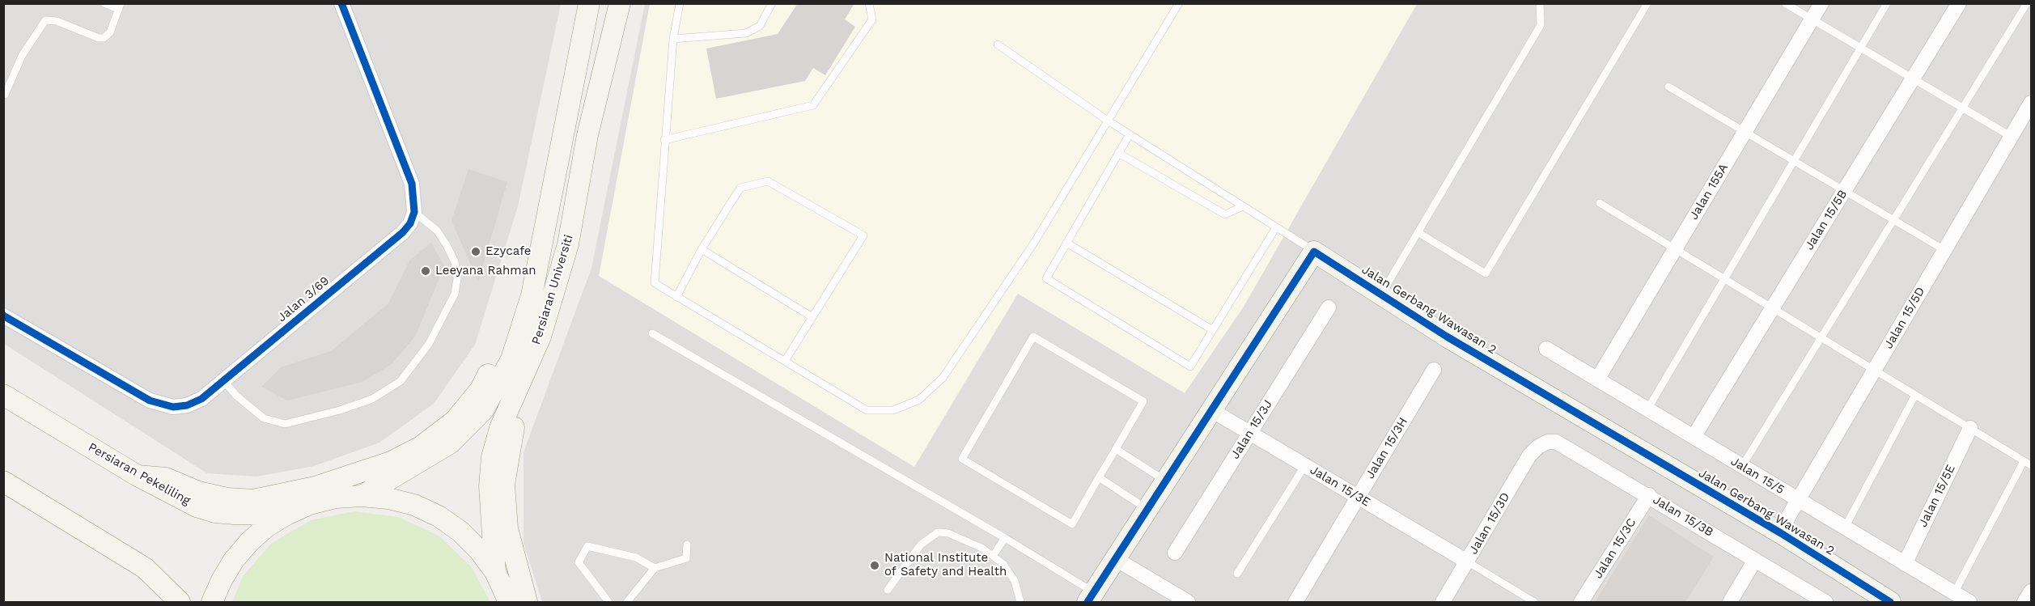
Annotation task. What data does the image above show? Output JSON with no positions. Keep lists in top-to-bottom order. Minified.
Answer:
{"streets":{"main road":["Persiaran Universiti","Jalan Gerbang Wawasan 2","Persiaran Pekeliling"],"street":["Jalan 155A","Jalan 15/5B","Jalan 3/69","Jalan 15/5D","Jalan 15/3J","Jalan 15/3H","Jalan 15/5","Jalan 15/3E","Jalan 15/5E","Jalan 15/3B","Jalan 15/3D","Jalan 15/3C"]},"crossings":[["Jalan 155A","Jalan 15/5"],["Jalan 15/5B","Jalan 15/5"],["Jalan Gerbang Wawasan 2","Jalan 15/5D"],["Jalan 15/5D","Jalan 15/5"],["Jalan 15/3J","Jalan 15/3E"],["Jalan 15/3H","Jalan 15/3E"],["Jalan 15/5","Jalan 15/5E"],["Jalan 15/3E","Jalan 15/3D"],["Jalan 15/3B","Jalan 15/3D"],["Jalan 15/3B","Jalan 15/3C"]],"places":["Ezycafe","Leeyana Rahman","National Institute of Safety and Health"]}
